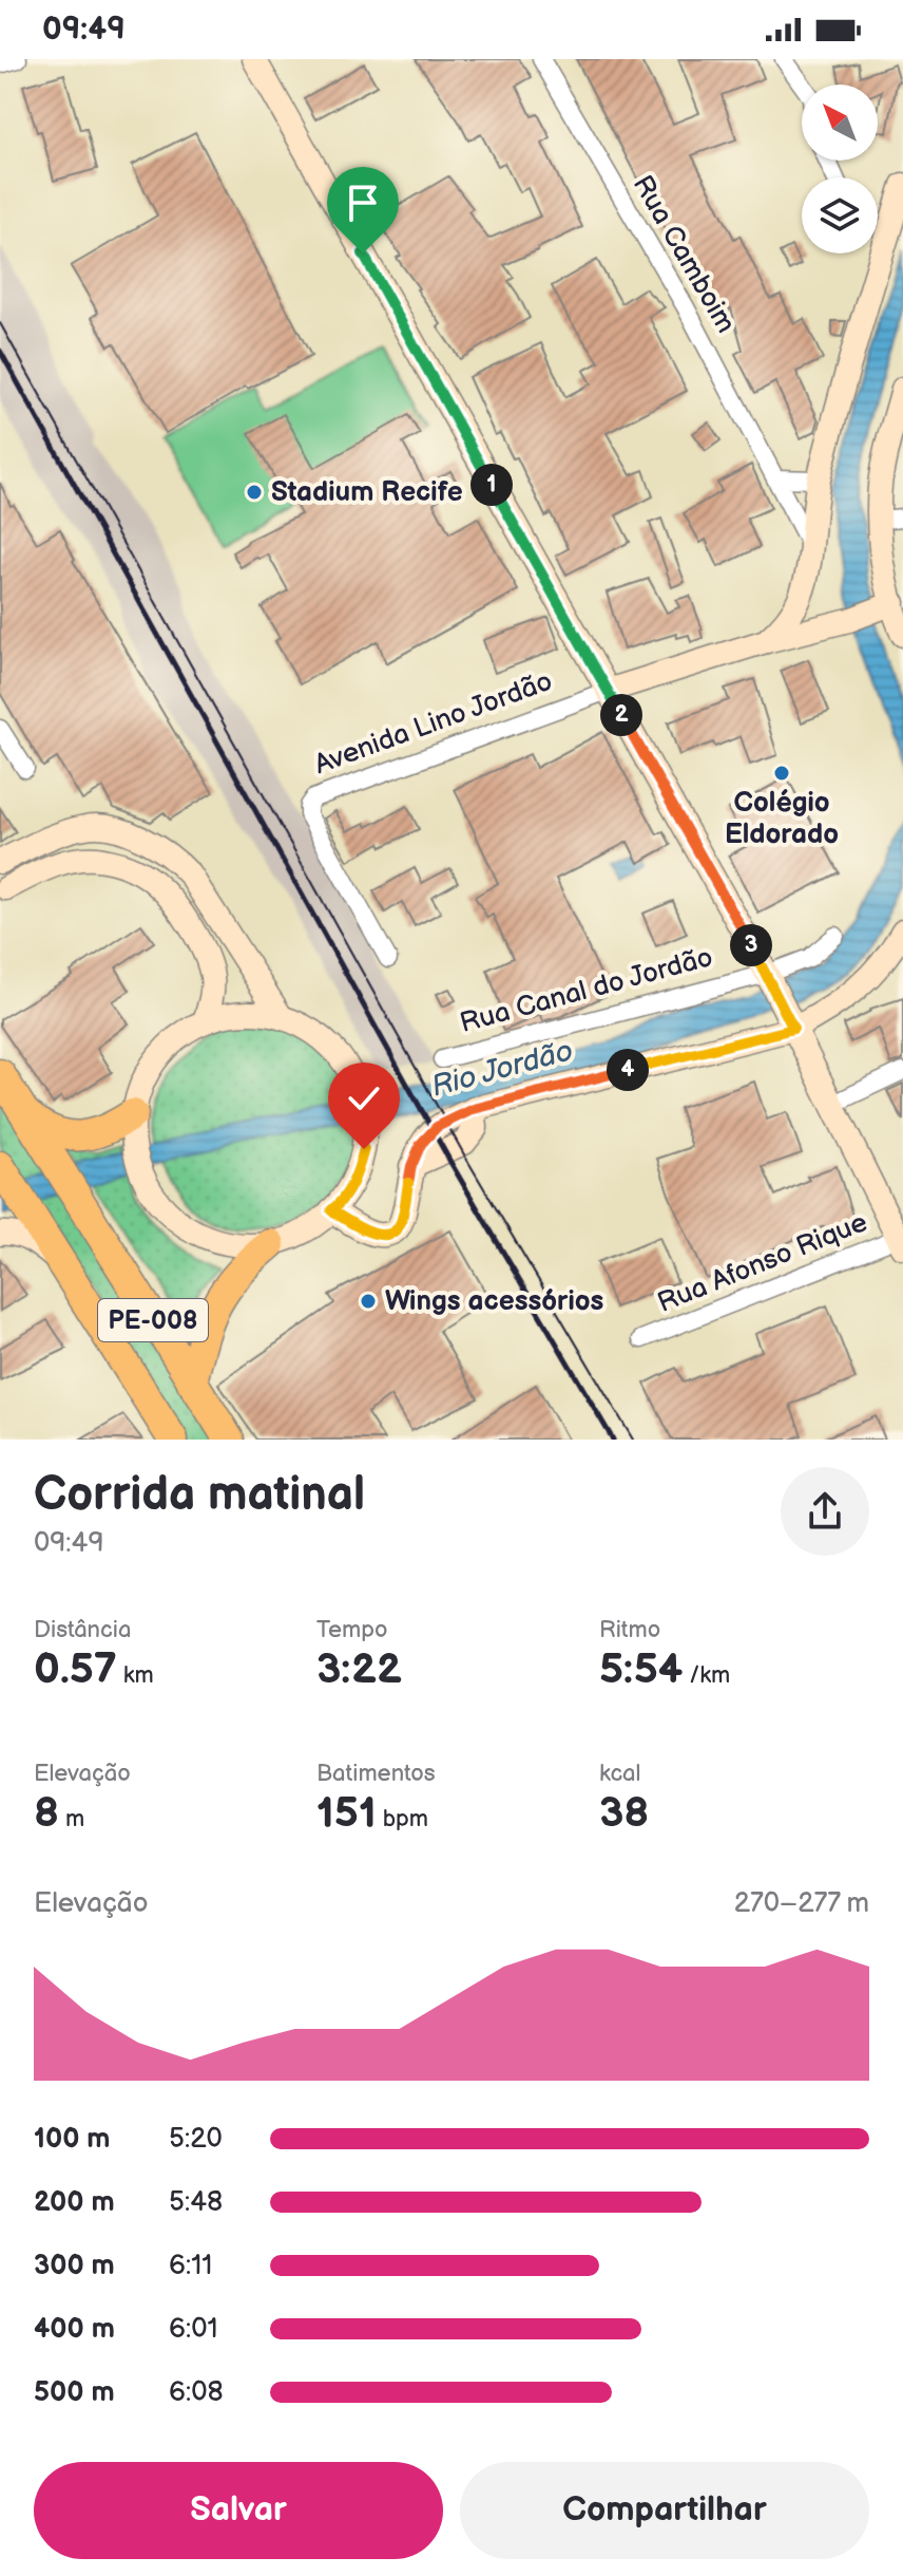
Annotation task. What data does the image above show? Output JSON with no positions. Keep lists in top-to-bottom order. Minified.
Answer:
{"streets":{"highway":["PE-008"],"main road":["Avenida Lino Jordão"],"street":["Rua Camboim","Rua Canal do Jordão","Rua Afonso Rique"]},"water":["Rio Jordão"],"places":["Stadium Recife","Colégio Eldorado","Wings acessórios"],"north":"top left","page":{"status":"09:49","pins":["1","2","3","4"],"heading":["Corrida matinal","09:49"],"stats":[["Distância","0.57 km"],["Tempo","3:22"],["Ritmo","5:54 /km"],["Elevação","8 m"],["Batimentos","151 bpm"],["kcal","38"]],"chart":["Elevação","270–277 m"],"list":[{"name":"100 m","note":"5:20"},{"name":"200 m","note":"5:48"},{"name":"300 m","note":"6:11"},{"name":"400 m","note":"6:01"},{"name":"500 m","note":"6:08"}],"buttons":["Salvar","Compartilhar"]}}
